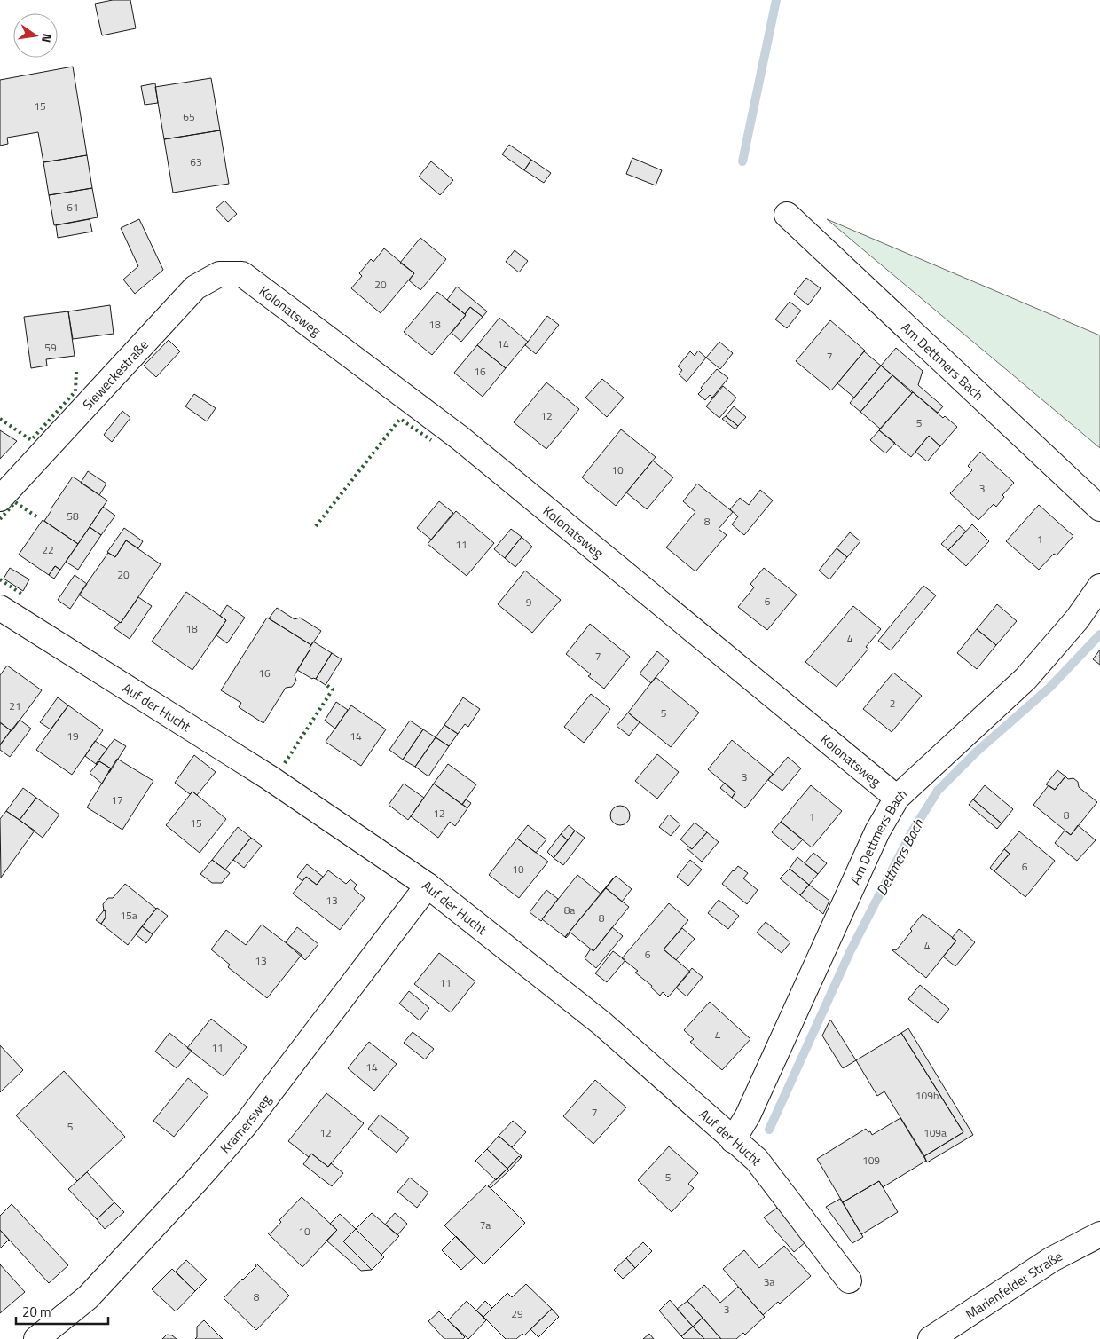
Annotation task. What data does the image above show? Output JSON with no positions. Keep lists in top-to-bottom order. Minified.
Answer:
{"streets":{"street":["Kolonatsweg","Am Dettmers Bach","Sieweckestraße","Auf der Hucht","Kramersweg","Marienfelder Straße"]},"crossings":[["Kolonatsweg","Am Dettmers Bach"],["Kolonatsweg","Sieweckestraße"],["Am Dettmers Bach","Auf der Hucht"],["Auf der Hucht","Kramersweg"]],"water":["Dettmers Bach"],"house_numbers":["15","65","63","61","20","18","14","59","7","16","12","5","10","3","58","8","1","11","22","20","6","9","18","4","7","16","2","21","5","19","14","3","17","12","8","1","15","6","10","13","8a","15a","8","4","6","13","11","4","11","14","109b","7","5","12","109a","109","5","7a","10","3a","8","3","29"],"scale_bar":"20 m","north":"right"}
